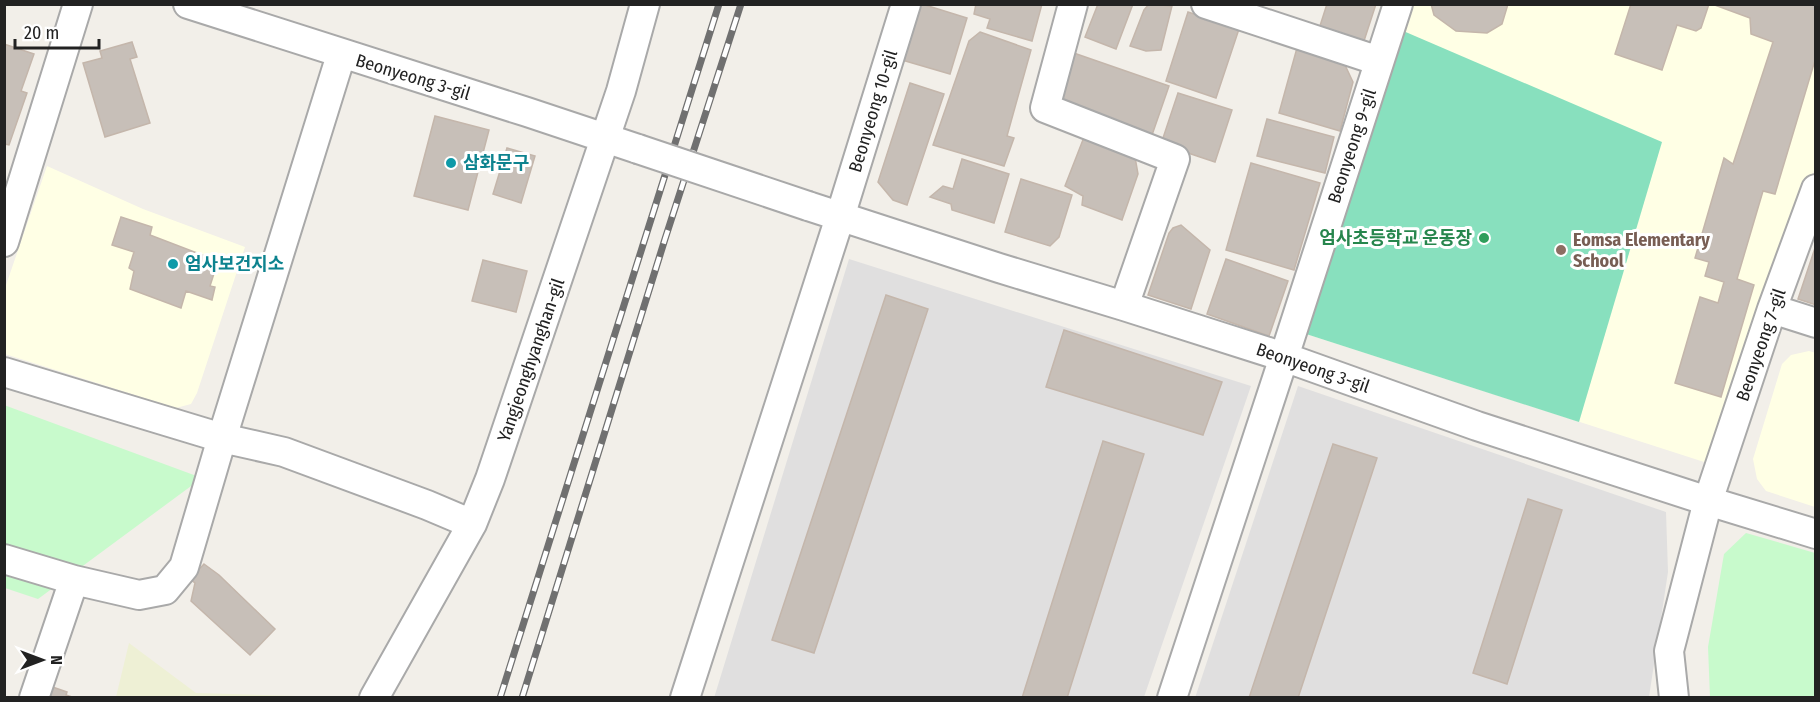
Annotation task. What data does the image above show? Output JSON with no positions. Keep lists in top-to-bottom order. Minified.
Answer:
{"streets":{"street":["Beonyeong 3-gil","Beonyeong 10-gil","Beonyeong 9-gil","Beonyeong 7-gil","Yangjeonghyanghan-gil"]},"crossings":[["Beonyeong 3-gil","Beonyeong 10-gil"],["Beonyeong 3-gil","Beonyeong 9-gil"],["Beonyeong 3-gil","Beonyeong 7-gil"],["Beonyeong 3-gil","Yangjeonghyanghan-gil"]],"places":["삼화문구","엄사초등학교 운동장","Eomsa Elementary School","엄사보건지소"],"scale_bar":"20 m","north":"right"}
